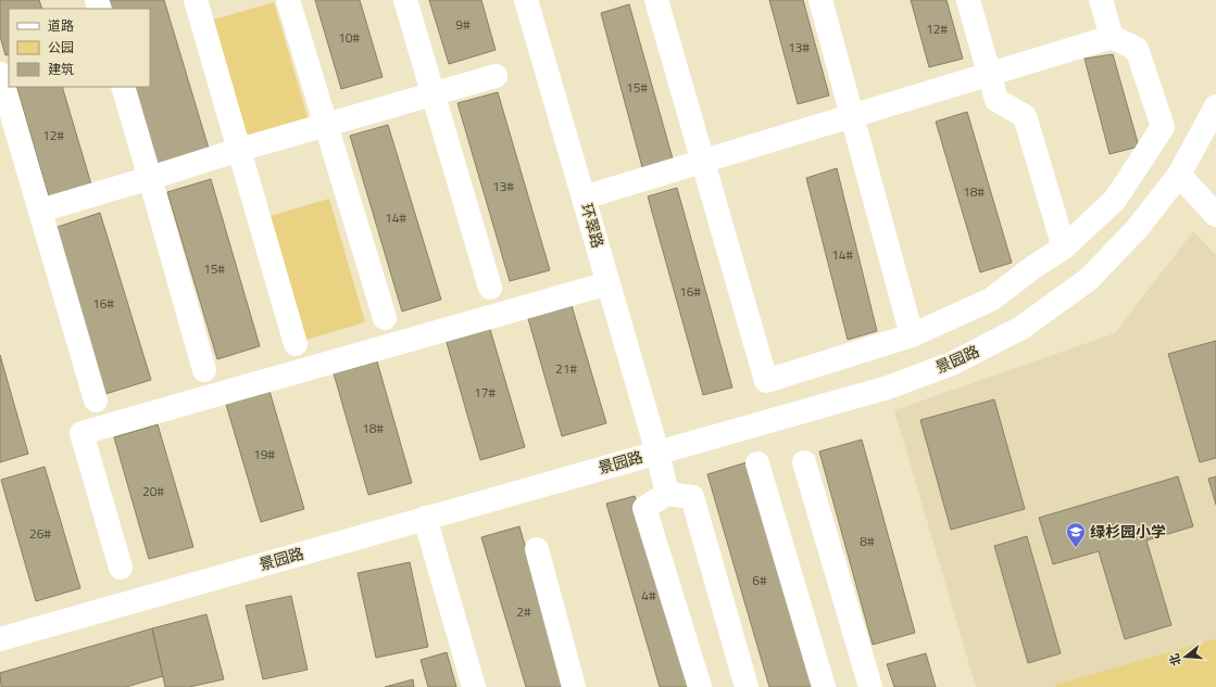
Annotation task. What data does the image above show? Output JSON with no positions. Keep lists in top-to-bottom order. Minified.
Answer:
{"streets":{"street":["环翠路","景园路"]},"crossings":[["环翠路","景园路"]],"places":{"school or university":["绿杉园小学"]},"house_numbers":["9#","12#","10#","13#","15#","12#","13#","18#","14#","14#","15#","16#","16#","21#","17#","18#","19#","20#","26#","8#","6#","4#","2#"],"legend":["道路","公园","建筑"],"north":"left"}
